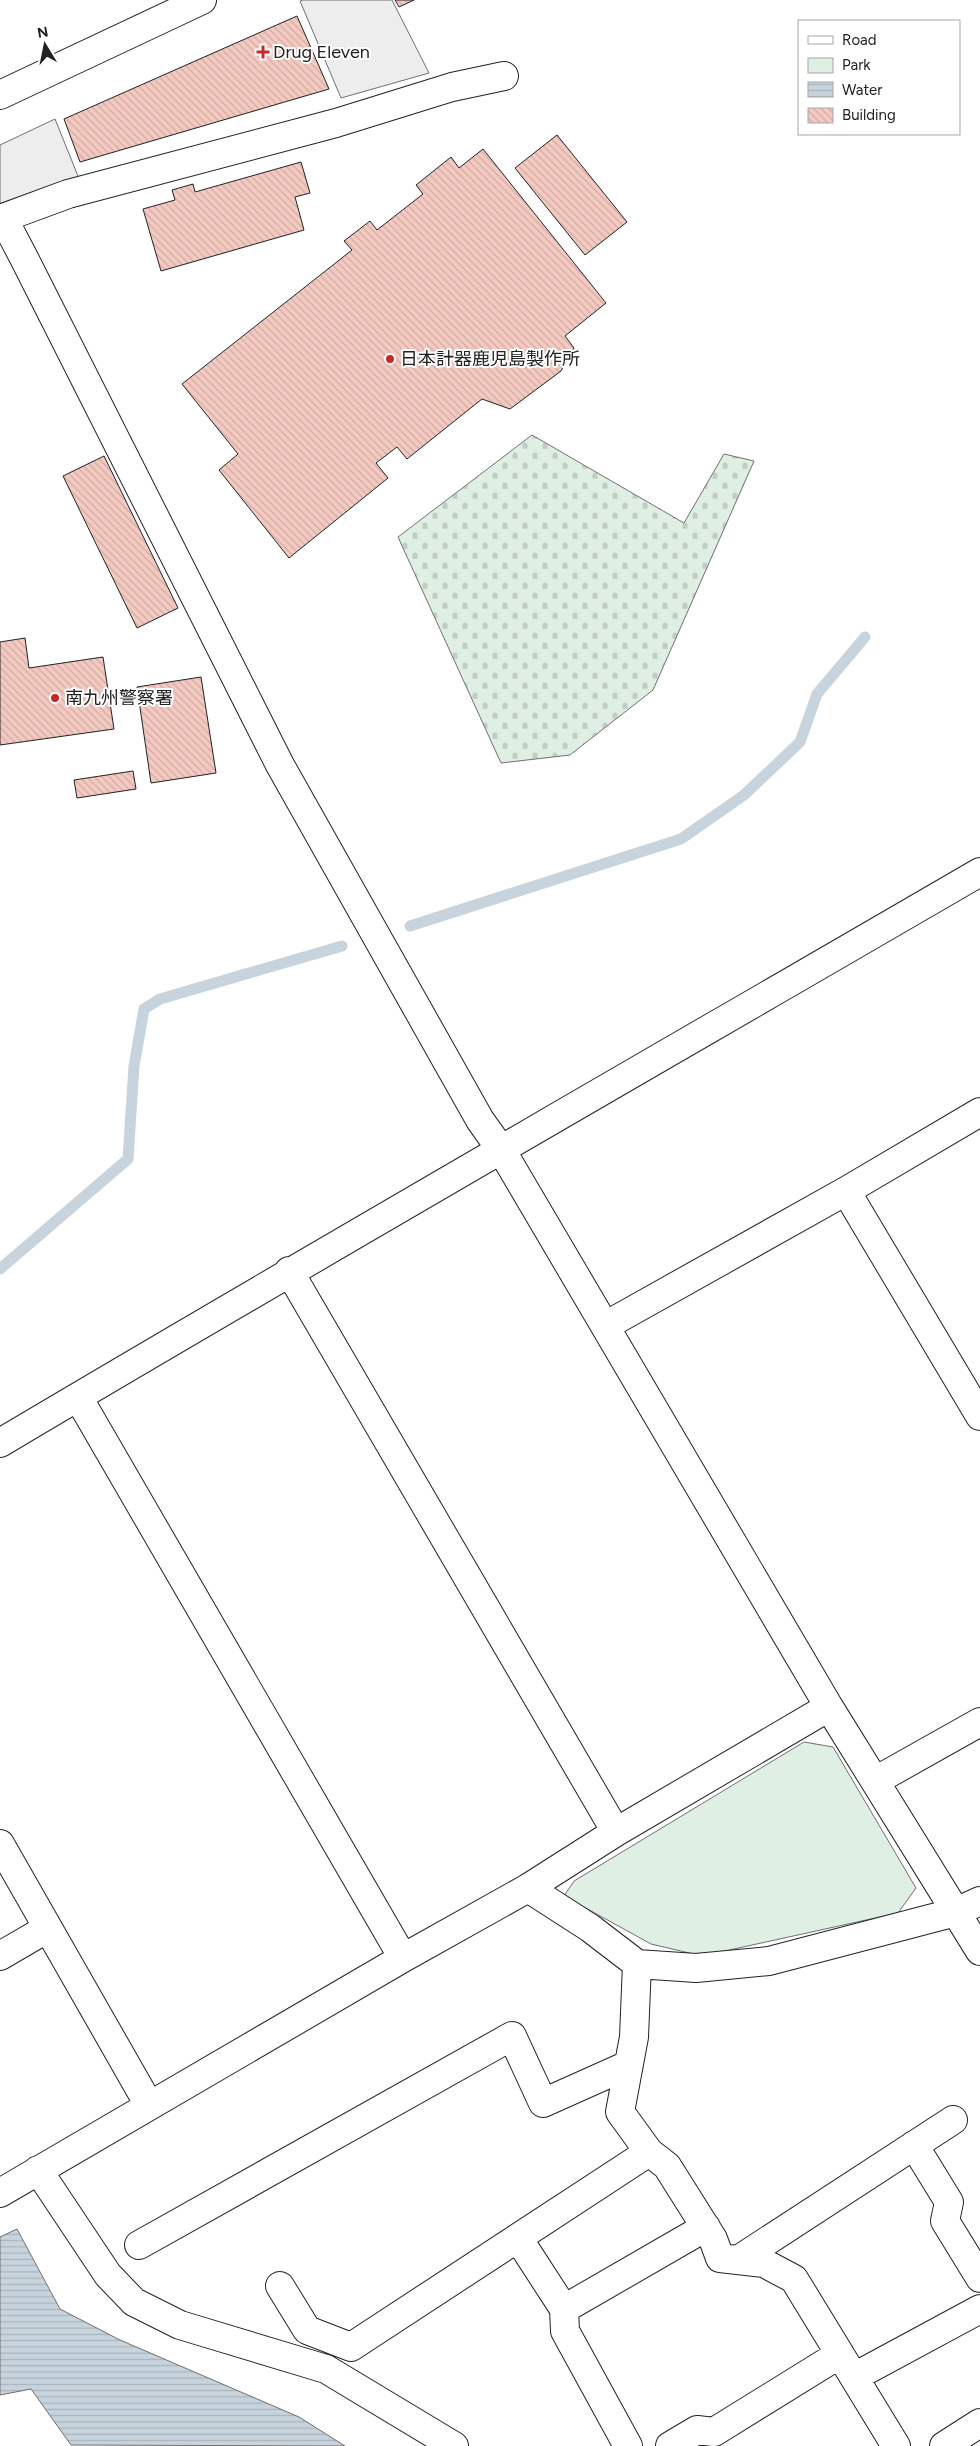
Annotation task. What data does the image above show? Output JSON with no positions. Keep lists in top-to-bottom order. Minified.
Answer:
{"places":{"health":["Drug Eleven"],"other":["日本計器鹿児島製作所","南九州警察署"]},"legend":["Road","Park","Water","Building"],"north":"top"}
